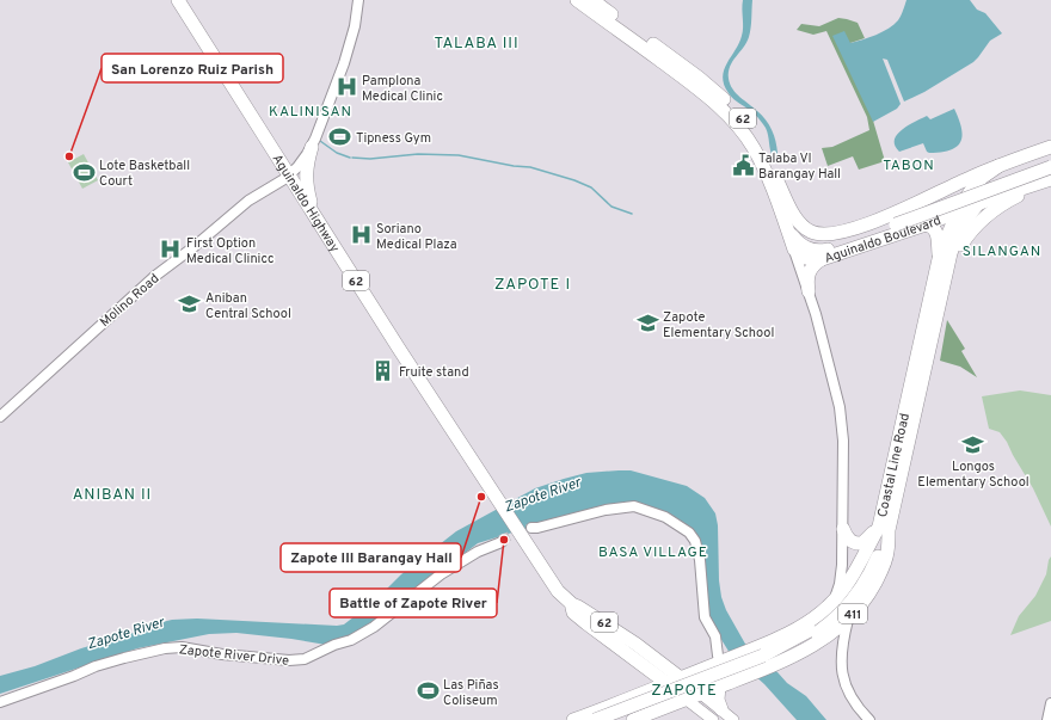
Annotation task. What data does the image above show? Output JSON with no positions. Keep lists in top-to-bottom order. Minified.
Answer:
{"streets":{"highway":["62","Aguinaldo Highway","Aguinaldo Boulevard","Coastal Line Road","411"],"main road":["Molino Road","Zapote River Drive"]},"crossings":[["62","Aguinaldo Highway"],["62","Aguinaldo Boulevard"],["62","Coastal Line Road"],["62","411"],["Aguinaldo Highway","Molino Road"],["Aguinaldo Boulevard","Coastal Line Road"],["Coastal Line Road","411"]],"districts":["TALABA III","KALINISAN","TABON","SILANGAN","ZAPOTE I","ANIBAN II","BASA VILLAGE","ZAPOTE"],"water":["Zapote River"],"places":{"hospital":["Pamplona Medical Clinic","Soriano Medical Plaza","First Option Medical Clinicc"],"sports":["Tipness Gym","Lote Basketball Court","Las Piñas Coliseum"],"other":["San Lorenzo Ruiz Parish","Zapote III Barangay Hall","Battle of Zapote River"],"public building":["Talaba VI Barangay Hall"],"school or university":["Aniban Central School","Zapote Elementary School","Longos Elementary School"],"building":["Fruite stand"]}}
